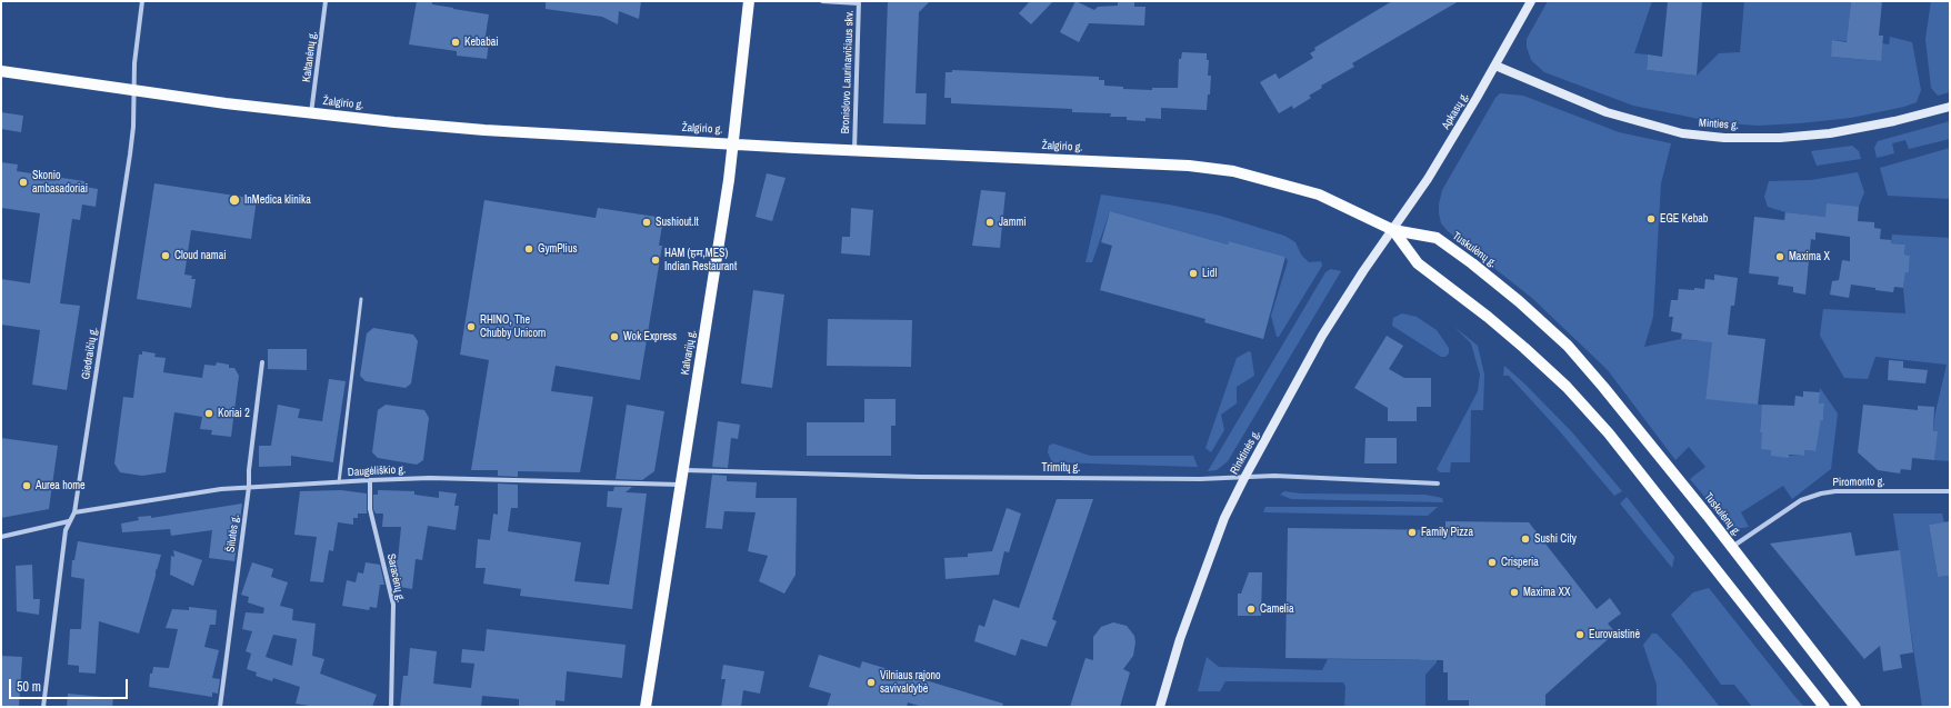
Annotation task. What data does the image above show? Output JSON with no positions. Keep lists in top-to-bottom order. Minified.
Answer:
{"streets":{"main road":["Žalgirio g.","Apkasų g.","Minties g.","Tuskulėnų g.","Kalvarijų g.","Rinktinės g."],"street":["Kaltanėnų g.","Bronislovo Laurinavičiaus skv.","Giedraičių g.","Trimitų g.","Daugėliškio g.","Piromonto g.","Šilutės g.","Saracėnų g."]},"crossings":[["Kaltanėnų g.","Žalgirio g."],["Bronislovo Laurinavičiaus skv.","Žalgirio g."],["Žalgirio g.","Apkasų g."],["Žalgirio g.","Tuskulėnų g."],["Žalgirio g.","Kalvarijų g."],["Žalgirio g.","Giedraičių g."],["Žalgirio g.","Rinktinės g."],["Apkasų g.","Minties g."],["Apkasų g.","Tuskulėnų g."],["Apkasų g.","Rinktinės g."],["Tuskulėnų g.","Rinktinės g."],["Tuskulėnų g.","Piromonto g."],["Kalvarijų g.","Trimitų g."],["Kalvarijų g.","Daugėliškio g."],["Giedraičių g.","Daugėliškio g."],["Rinktinės g.","Trimitų g."],["Daugėliškio g.","Šilutės g."],["Daugėliškio g.","Saracėnų g."]],"places":["Kebabai","Skonio ambasadoriai","InMedica klinika","EGE Kebab","Sushiout.lt","Jammi","GymPlius","Cloud namai","Maxima X","HAM (हम,MES) Indian Restaurant","Lidl","RHINO, The Chubby Unicorn","Wok Express","Koriai 2","Aurea home","Family Pizza","Sushi City","Crisperia","Maxima XX","Camelia","Eurovaistinė","Vilniaus rajono savivaldybė"],"scale_bar":"50 m"}
